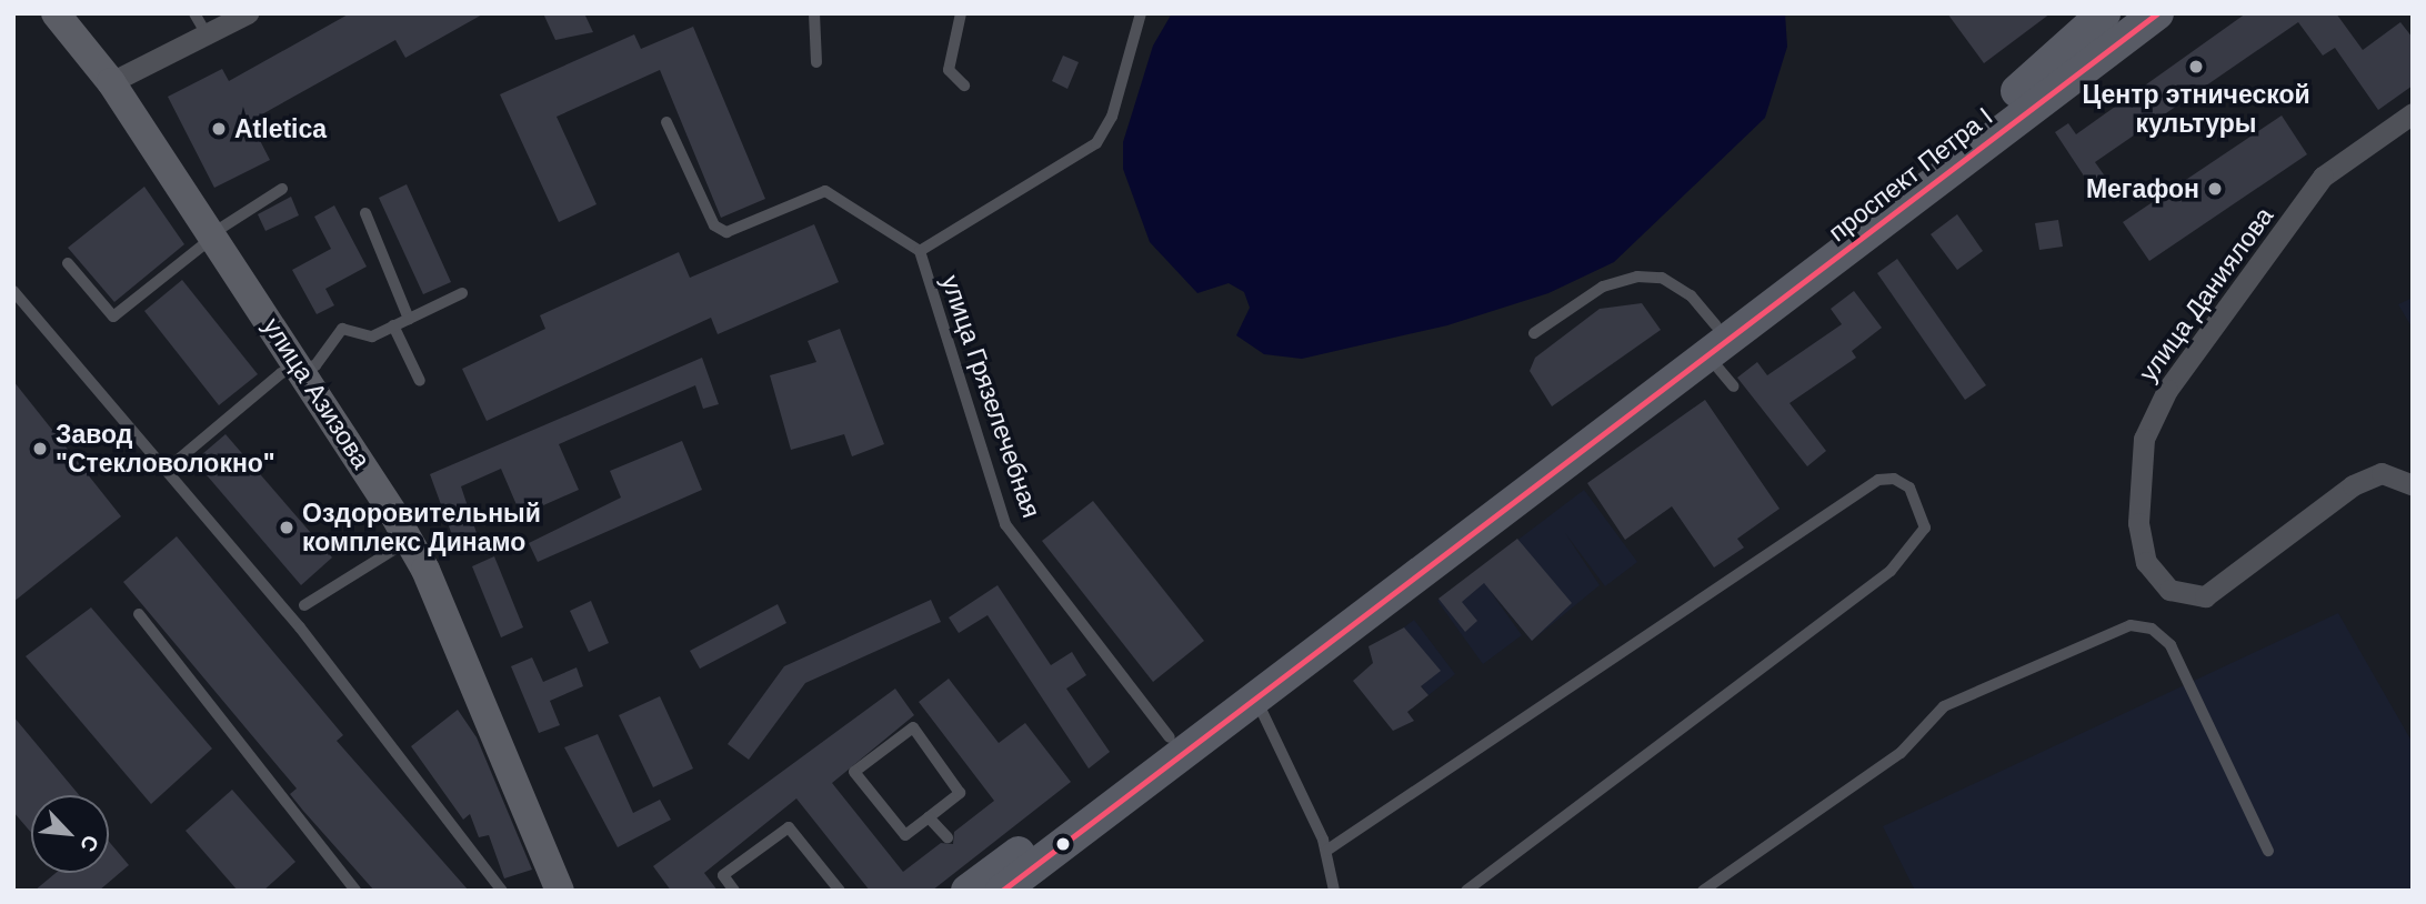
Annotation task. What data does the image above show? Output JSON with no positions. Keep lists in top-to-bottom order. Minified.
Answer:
{"streets":{"main road":["проспект Петра I","улица Азизова"],"street":["улица Даниялова"],"lane":["улица Грязелечебная"]},"crossings":[["проспект Петра I","улица Грязелечебная"]],"places":["Центр этнической культуры","Atletica","Мегафон","Завод \"Стекловолокно\"","Оздоровительный комплекс Динамо"],"north":"bottom right"}
